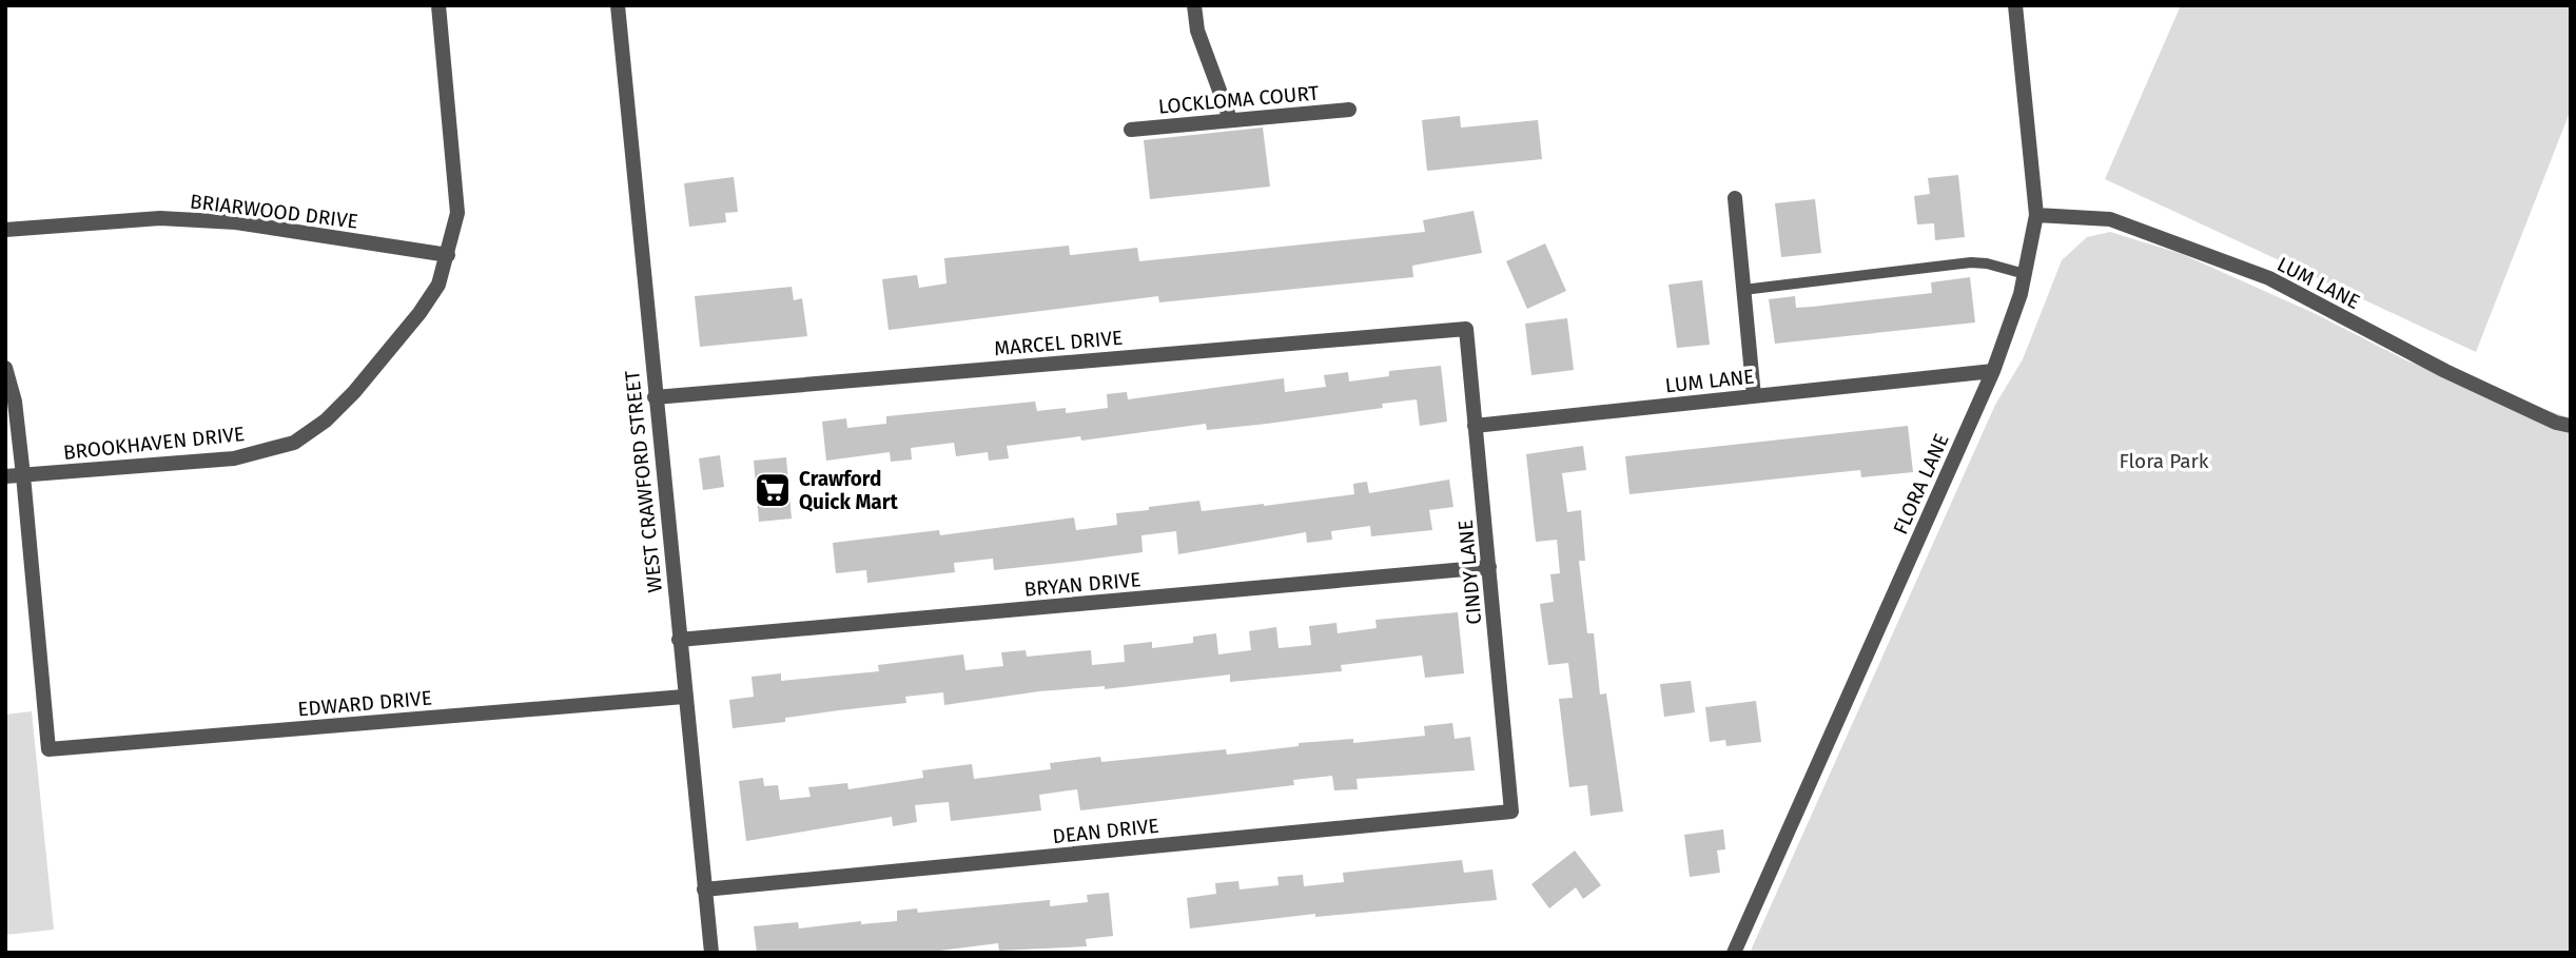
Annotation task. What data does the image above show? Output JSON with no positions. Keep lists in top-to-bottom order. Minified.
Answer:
{"streets":{"street":["LOCKLOMA COURT","BRIARWOOD DRIVE","LUM LANE","MARCEL DRIVE","BROOKHAVEN DRIVE","WEST CRAWFORD STREET","FLORA LANE","CINDY LANE","BRYAN DRIVE","EDWARD DRIVE","DEAN DRIVE"]},"crossings":[["BRIARWOOD DRIVE","BROOKHAVEN DRIVE"],["LUM LANE","FLORA LANE"],["LUM LANE","CINDY LANE"],["MARCEL DRIVE","WEST CRAWFORD STREET"],["MARCEL DRIVE","CINDY LANE"],["BROOKHAVEN DRIVE","EDWARD DRIVE"],["WEST CRAWFORD STREET","BRYAN DRIVE"],["WEST CRAWFORD STREET","EDWARD DRIVE"],["WEST CRAWFORD STREET","DEAN DRIVE"],["CINDY LANE","BRYAN DRIVE"],["CINDY LANE","DEAN DRIVE"]],"parks":["Flora Park"],"places":{"supermarket":["Crawford Quick Mart"]}}
